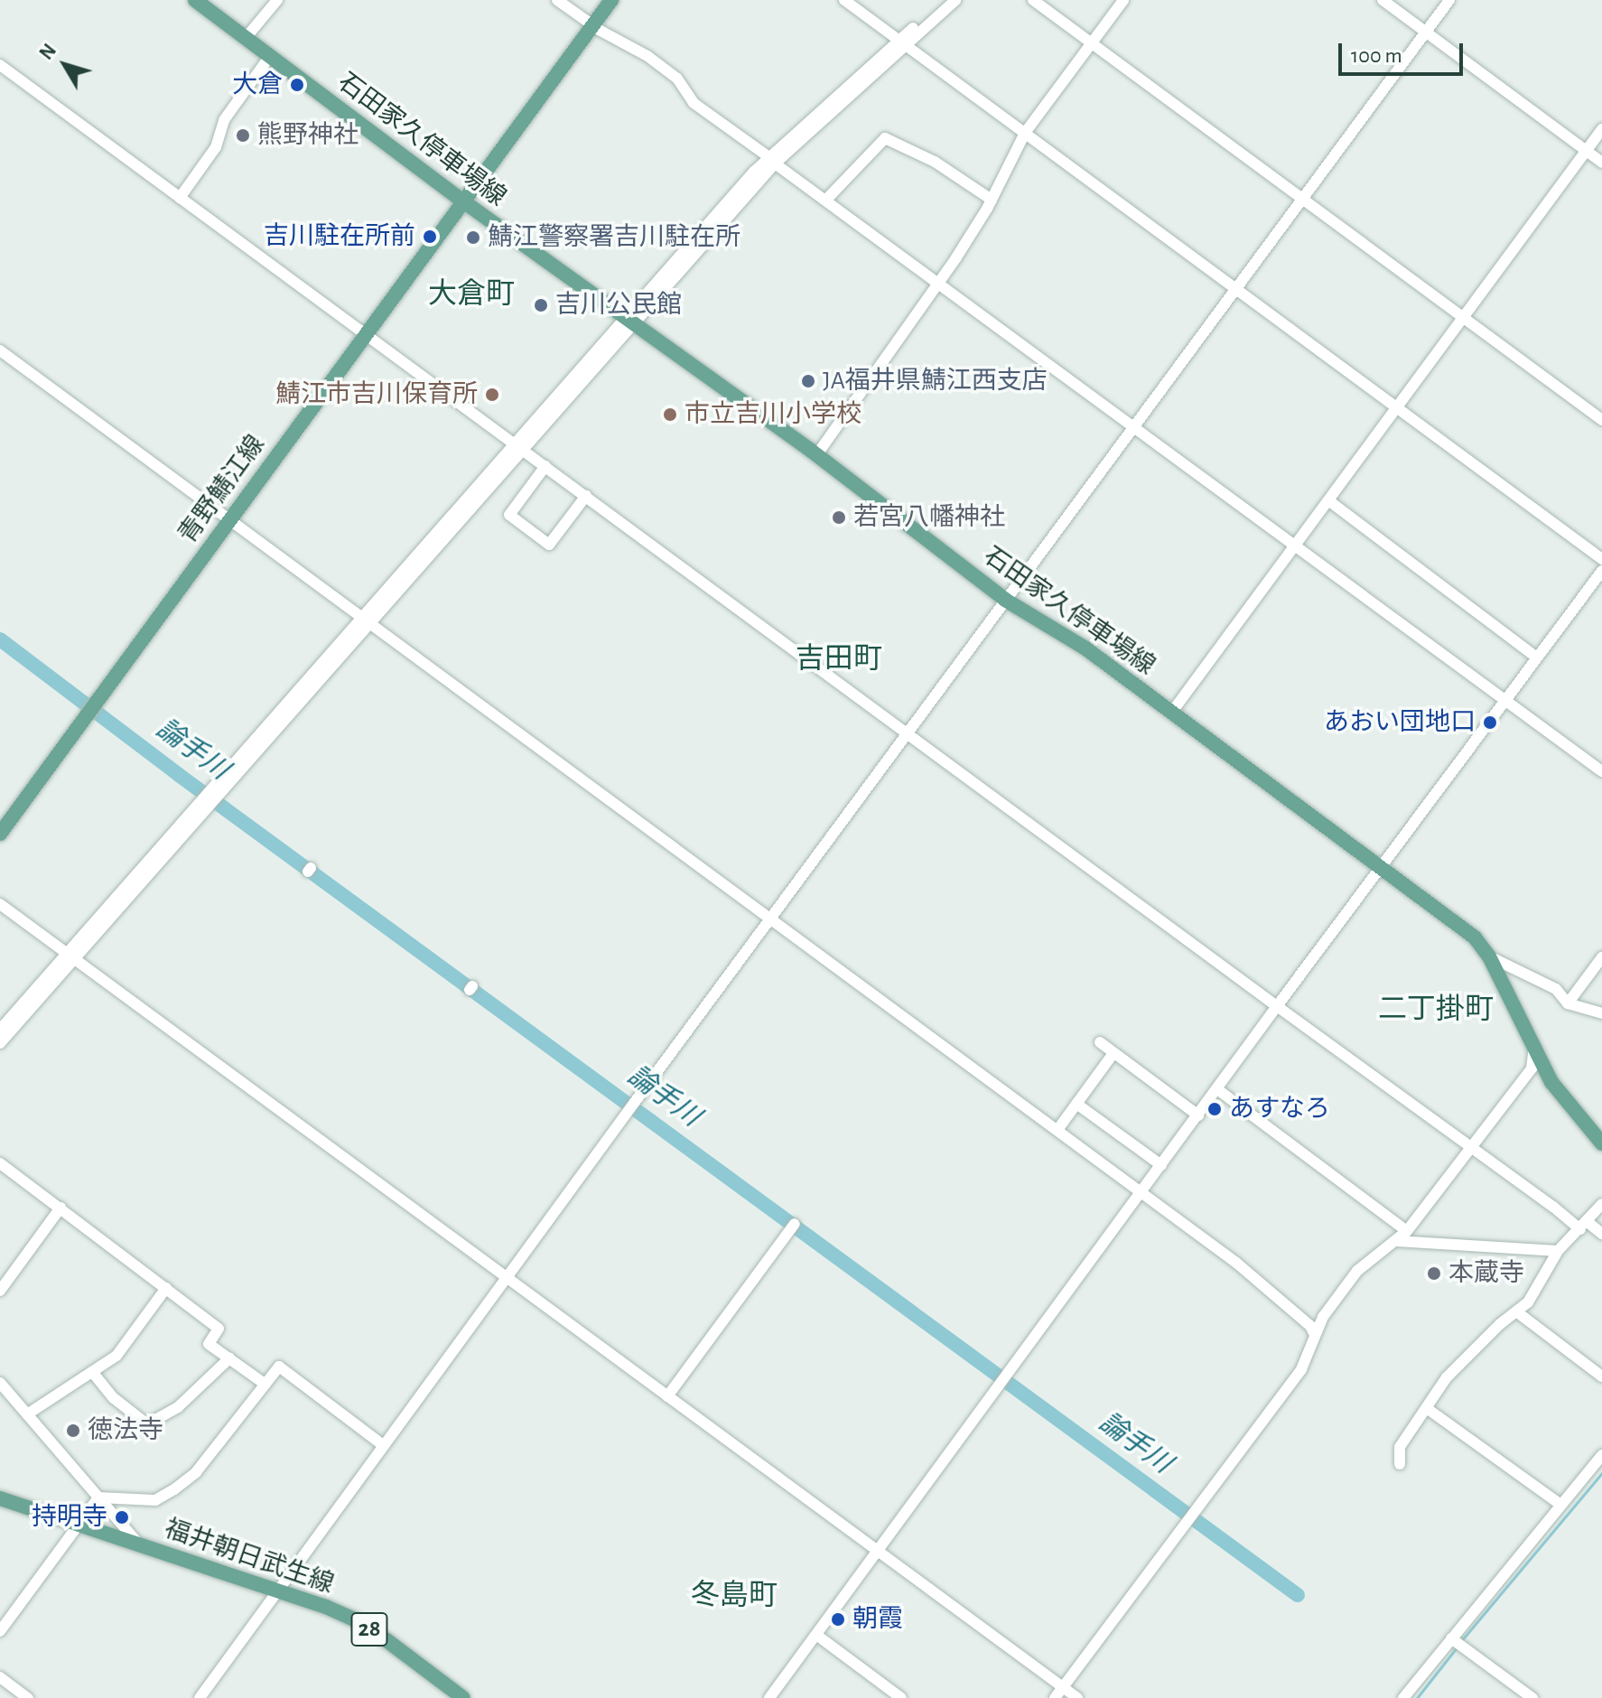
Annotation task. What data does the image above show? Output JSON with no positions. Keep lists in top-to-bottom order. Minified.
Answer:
{"streets":{"main road":["石田家久停車場線","青野鯖江線","福井朝日武生線","28"]},"crossings":[["石田家久停車場線","青野鯖江線"]],"districts":["大倉町","吉田町","二丁掛町","冬島町"],"water":["論手川"],"places":["大倉","熊野神社","吉川駐在所前","鯖江警察署吉川駐在所","吉川公民館","JA福井県鯖江西支店","鯖江市吉川保育所","市立吉川小学校","若宮八幡神社","あおい団地口","あすなろ","本蔵寺","徳法寺","持明寺","朝霞"],"scale_bar":"100 m","north":"top left"}
